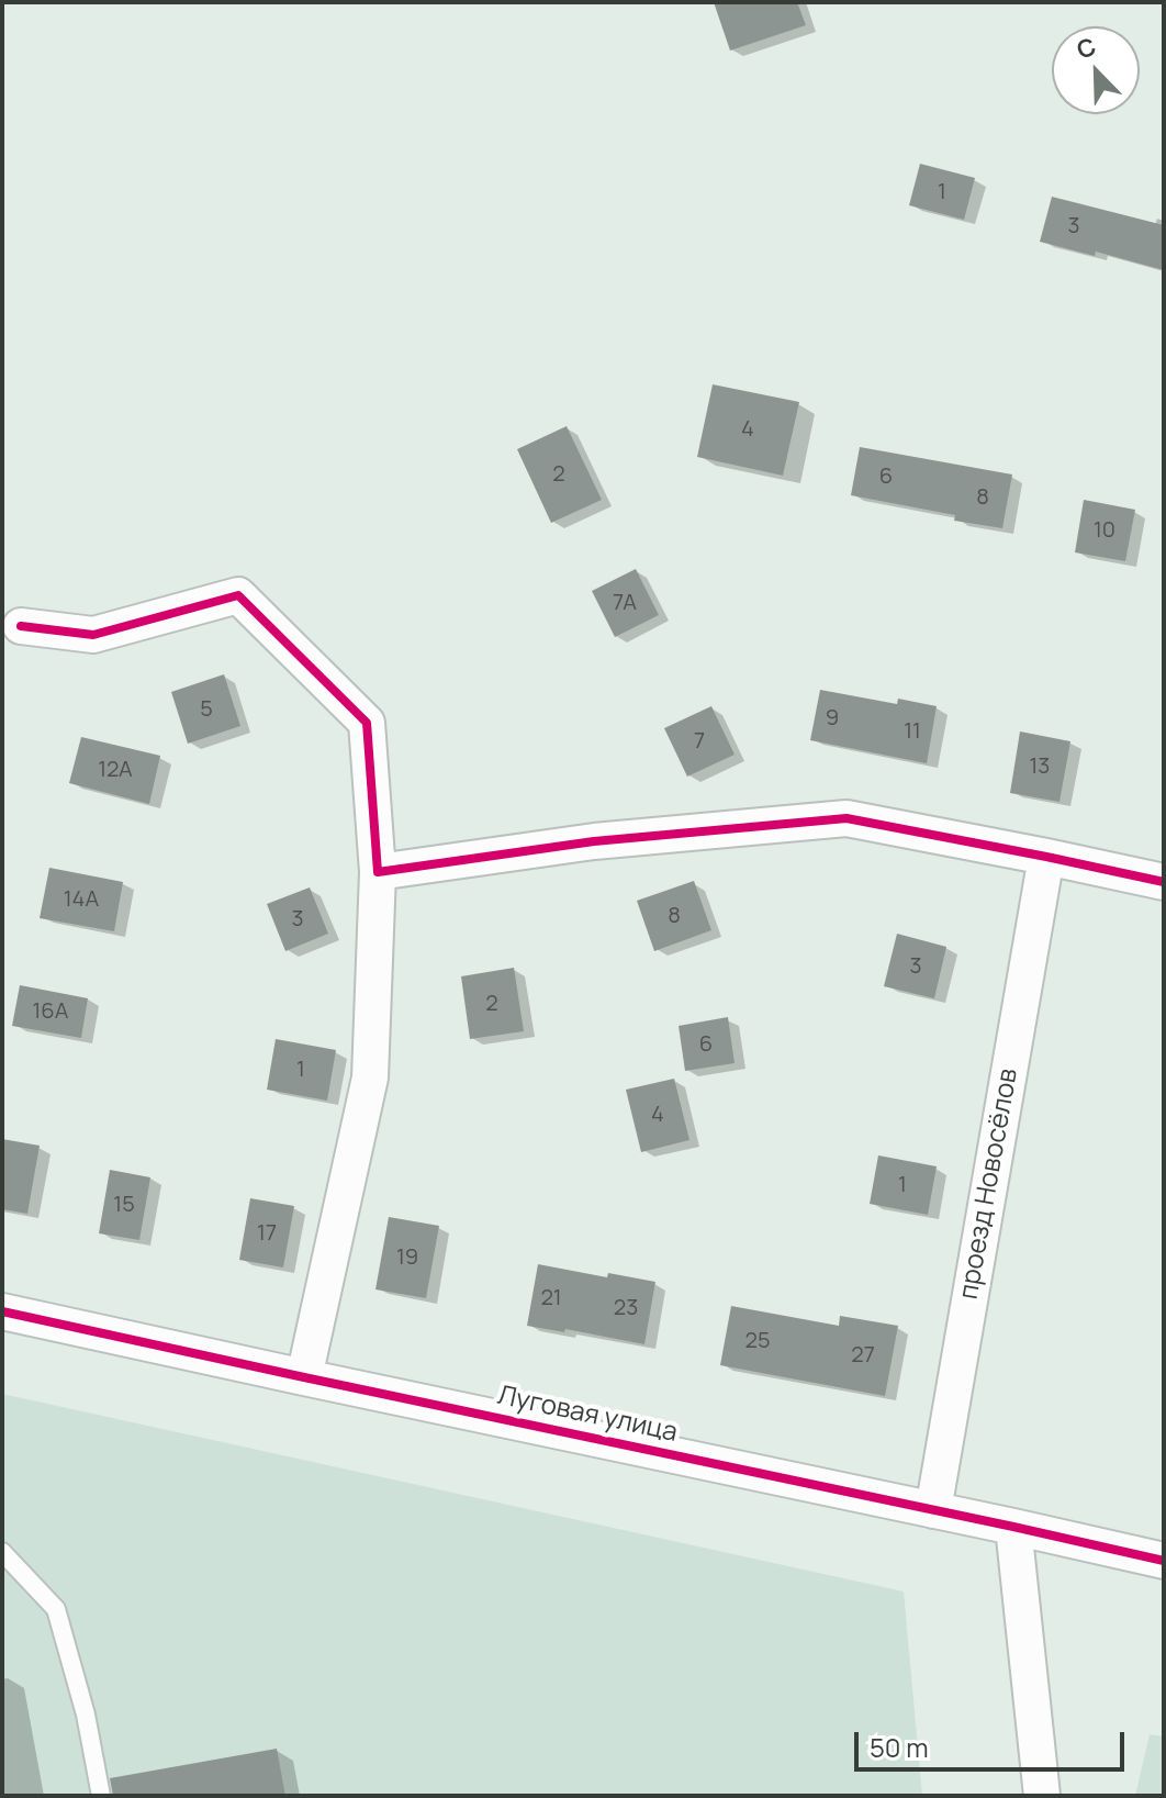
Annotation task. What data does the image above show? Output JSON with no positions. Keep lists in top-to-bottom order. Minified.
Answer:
{"streets":{"street":["проезд Новосёлов","Луговая улица"]},"crossings":[["проезд Новосёлов","Луговая улица"]],"house_numbers":["1","3","4","2","6","8","10","7А","5","9","11","7","13","12А","14А","8","3","3","2","16А","6","1","4","1","15","17","19","21","23","25","27"],"scale_bar":"50 m","north":"top left"}
